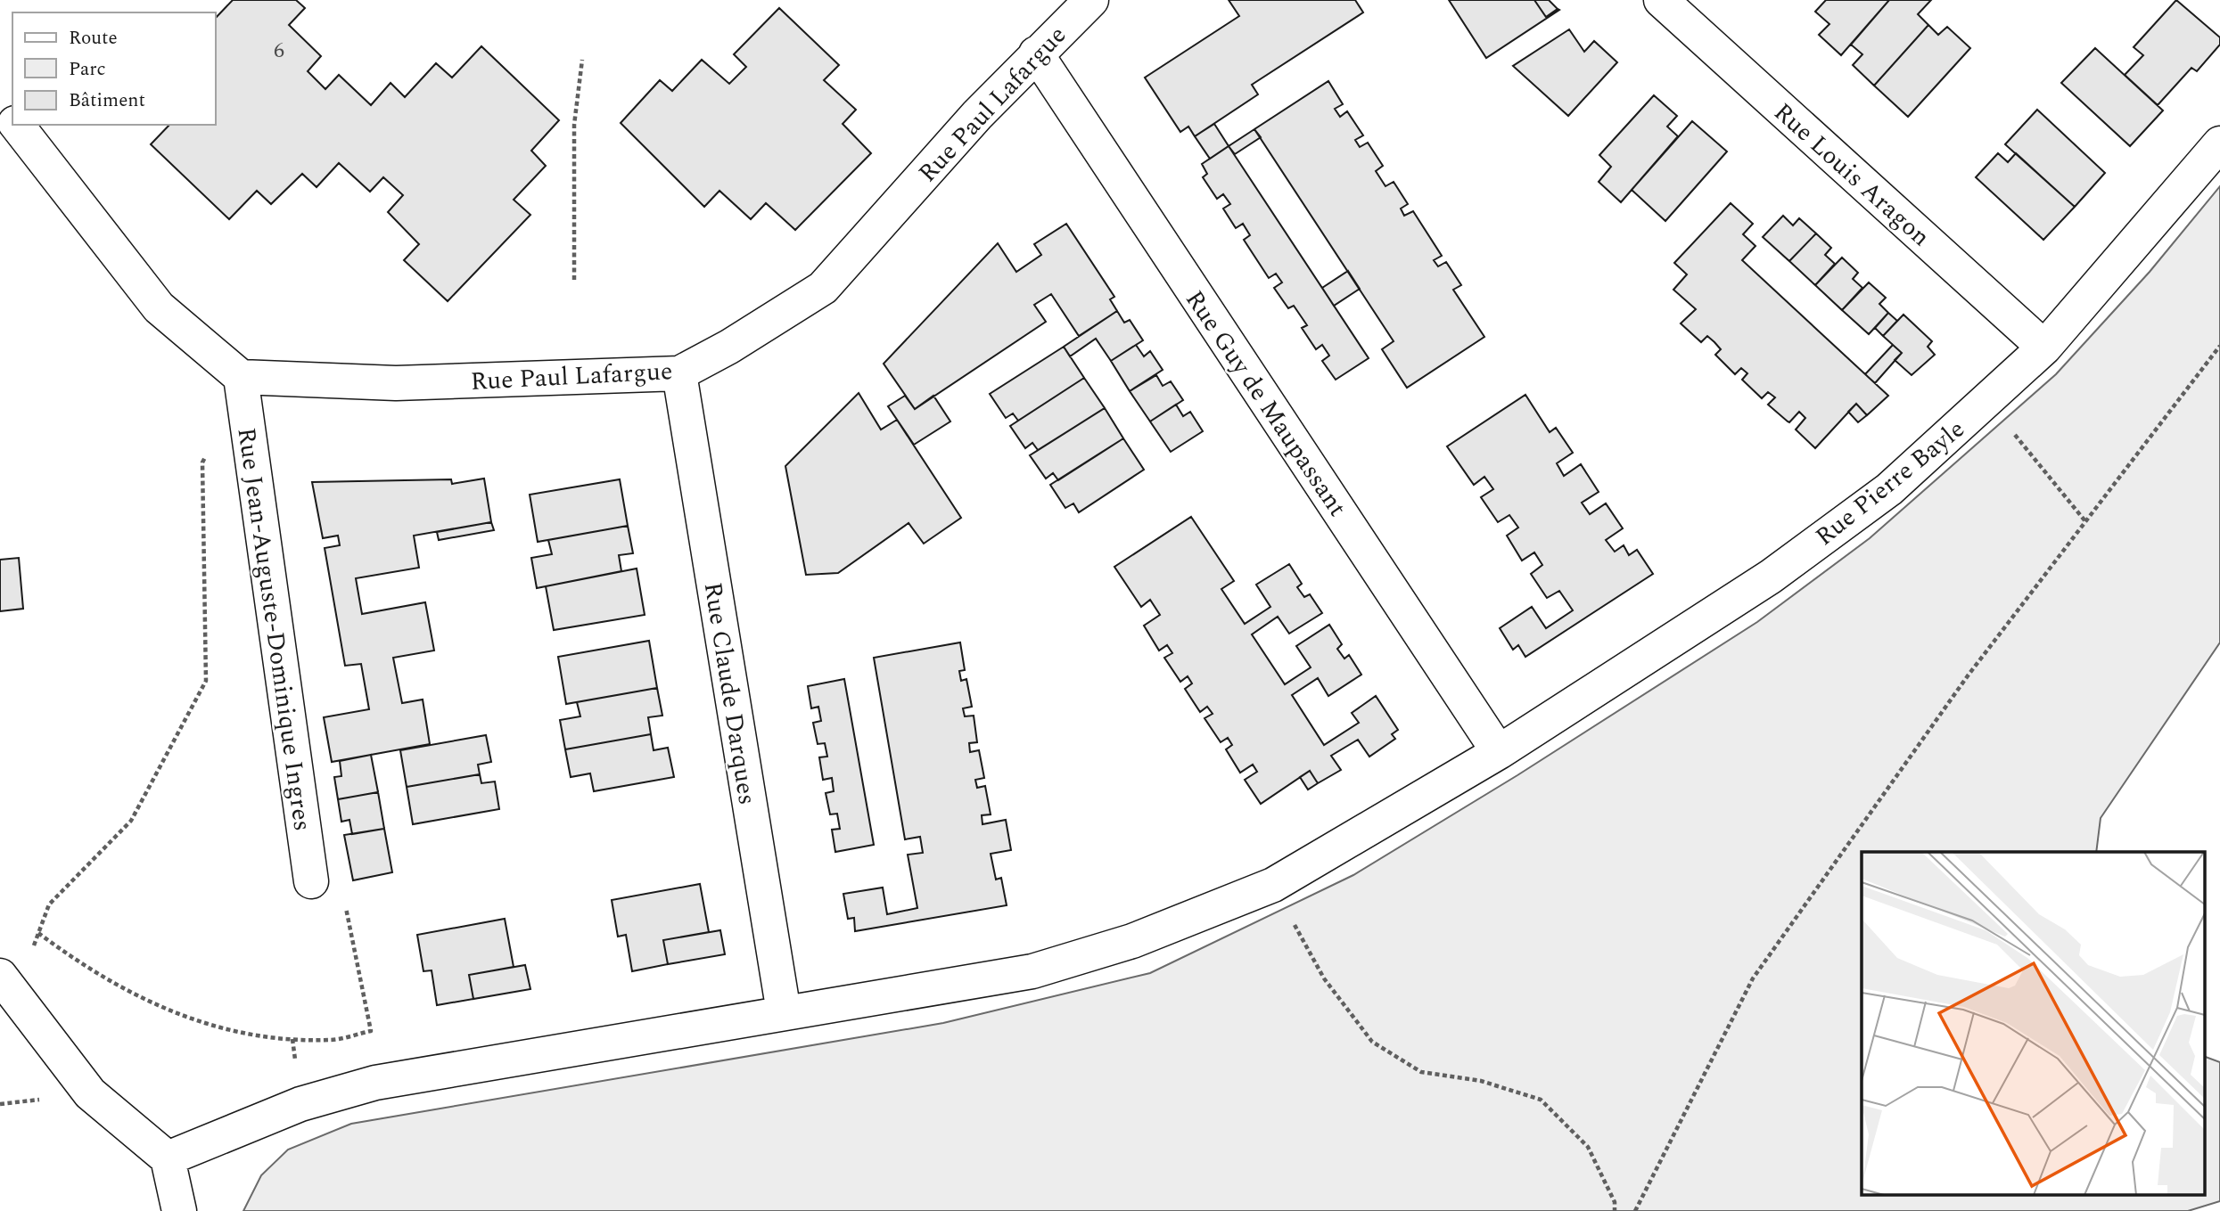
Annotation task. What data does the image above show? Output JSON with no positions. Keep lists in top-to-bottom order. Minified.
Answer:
{"streets":{"street":["Rue Paul Lafargue","Rue Louis Aragon","Rue Guy de Maupassant","Rue Pierre Bayle","Rue Jean-Auguste-Dominique Ingres","Rue Claude Darques"]},"crossings":[["Rue Paul Lafargue","Rue Guy de Maupassant"],["Rue Paul Lafargue","Rue Jean-Auguste-Dominique Ingres"],["Rue Paul Lafargue","Rue Claude Darques"],["Rue Louis Aragon","Rue Pierre Bayle"],["Rue Guy de Maupassant","Rue Pierre Bayle"],["Rue Pierre Bayle","Rue Claude Darques"]],"house_numbers":["6"],"legend":["Route","Parc","Bâtiment"]}
